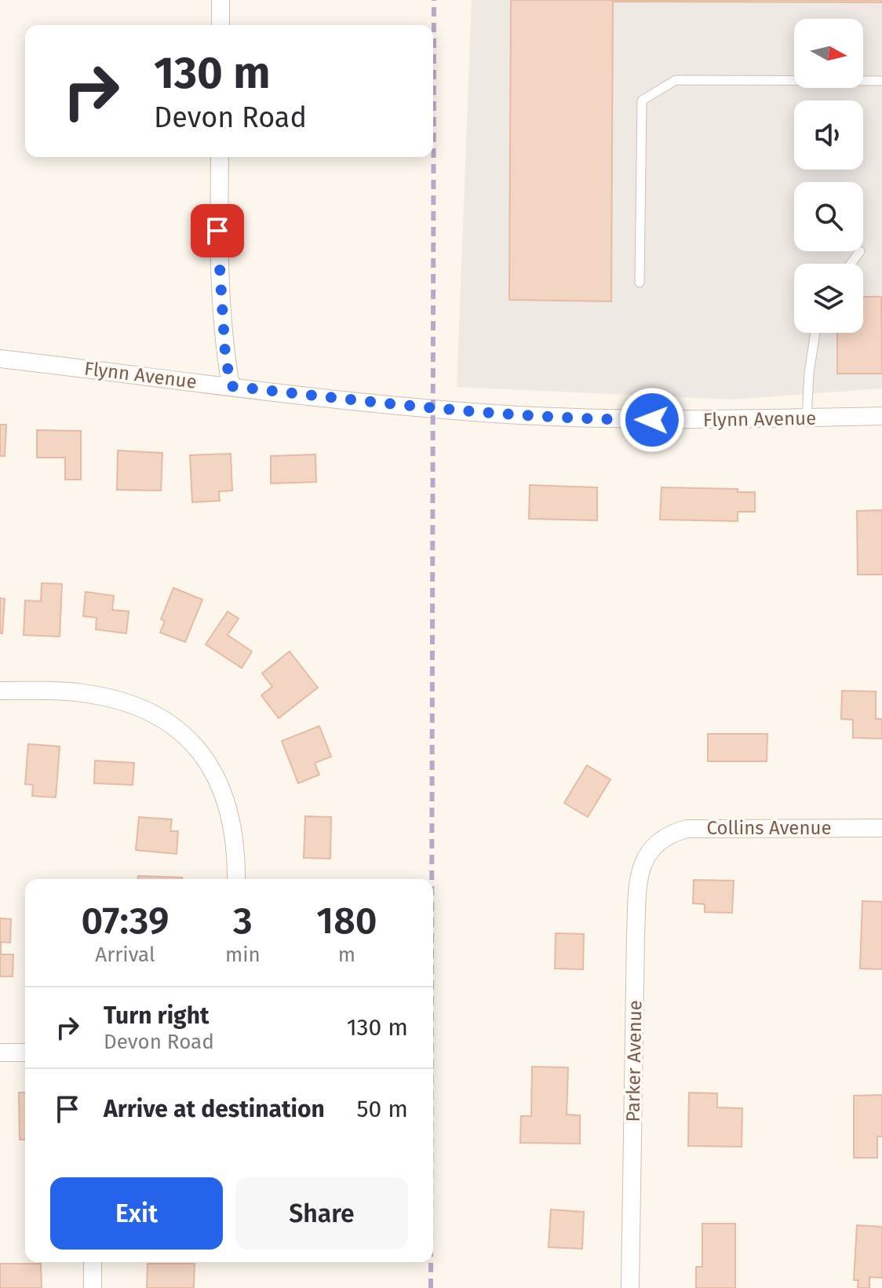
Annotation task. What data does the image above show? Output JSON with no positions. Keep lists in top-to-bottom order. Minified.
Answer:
{"streets":{"street":["Flynn Avenue","Collins Avenue","Parker Avenue"]},"crossings":[["Collins Avenue","Parker Avenue"]],"north":"right","page":{"turn":["130 m","Devon Road"],"eta":["07:39","Arrival","3","min","180","m"],"list":[{"name":"Turn right","note":"Devon Road","value":"130 m"},{"name":"Arrive at destination","value":"50 m"}],"buttons":["Exit","Share"]}}
